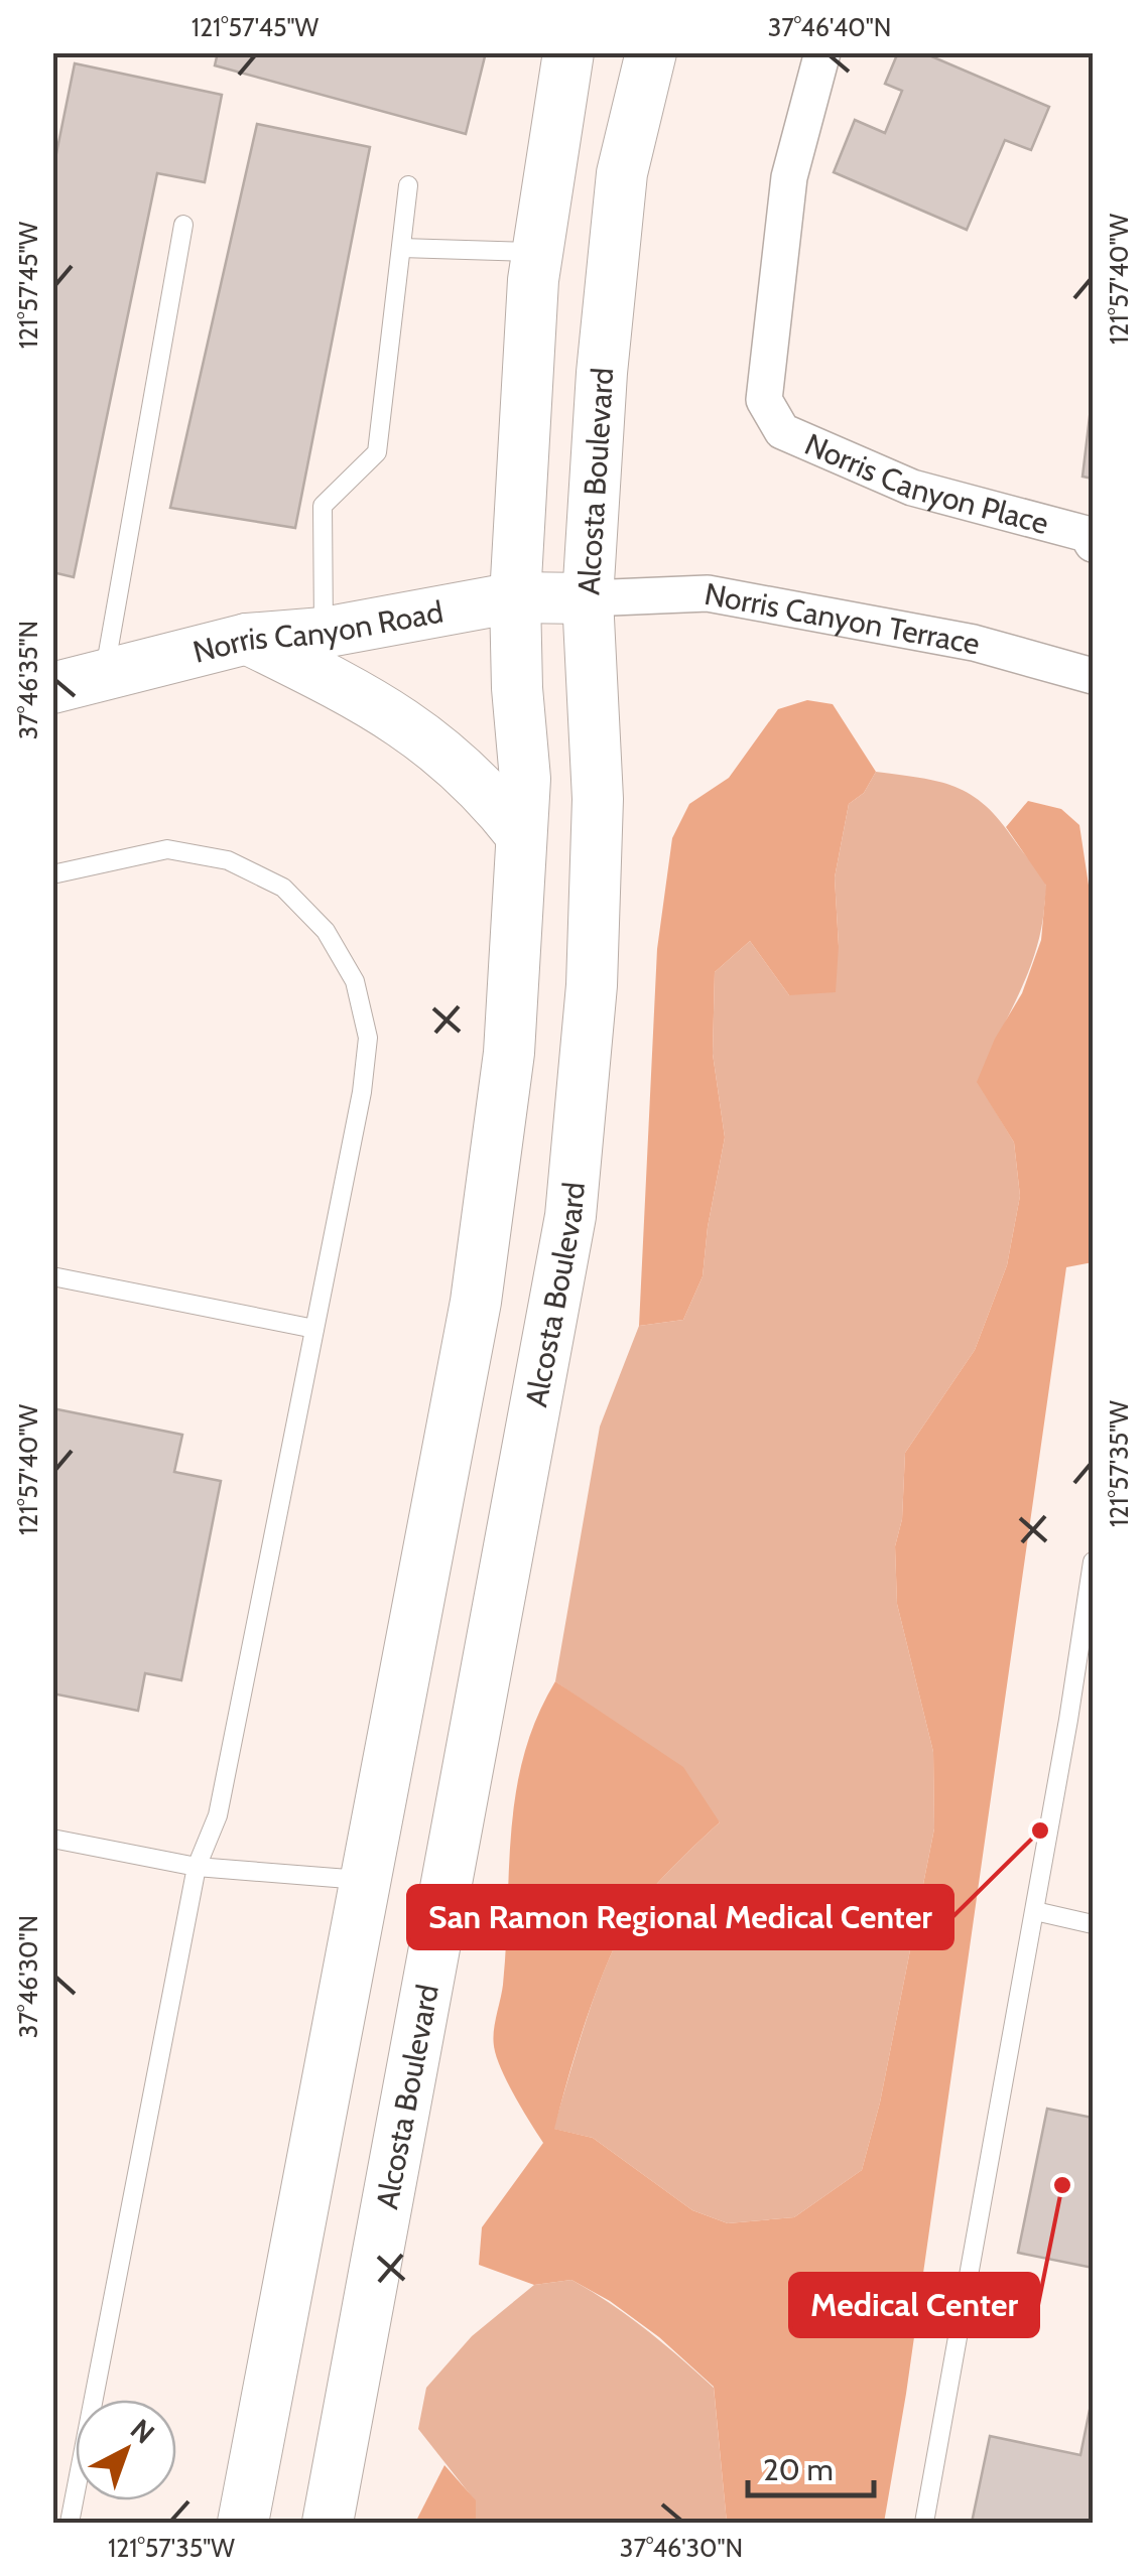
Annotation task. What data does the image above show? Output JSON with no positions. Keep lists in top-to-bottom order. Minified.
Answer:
{"streets":{"main road":["Alcosta Boulevard","Norris Canyon Road"],"street":["Norris Canyon Place","Norris Canyon Terrace"]},"crossings":[["Alcosta Boulevard","Norris Canyon Terrace"],["Alcosta Boulevard","Norris Canyon Road"],["Norris Canyon Terrace","Norris Canyon Road"]],"places":["San Ramon Regional Medical Center","Medical Center"],"scale_bar":"20 m","north":"top right","coordinates":["121°57'45\"W","37°46'40\"N","121°57'40\"W","37°46'35\"N","121°57'35\"W","37°46'30\"N"]}
